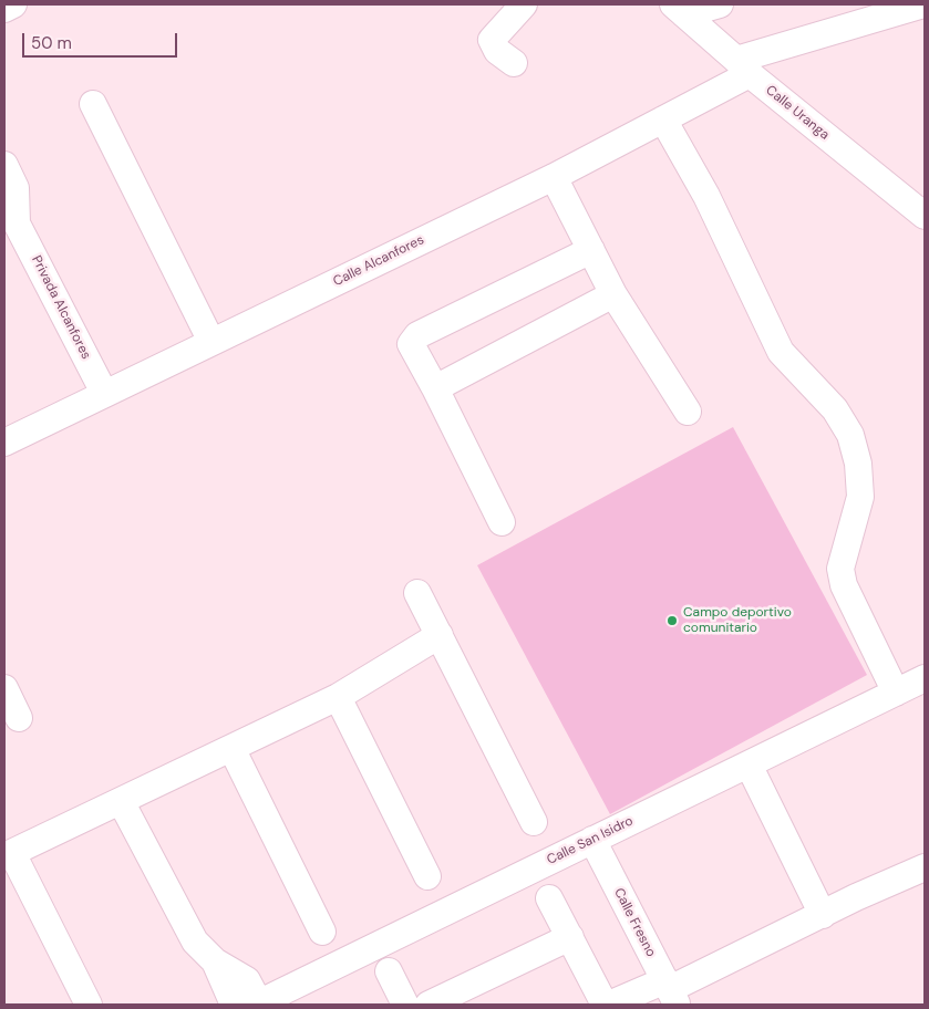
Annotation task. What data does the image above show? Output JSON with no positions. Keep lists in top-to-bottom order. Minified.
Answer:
{"streets":{"street":["Calle Uranga","Calle Alcanfores","Privada Alcanfores","Calle San Isidro","Calle Fresno"]},"crossings":[["Calle Uranga","Calle Alcanfores"],["Calle Alcanfores","Privada Alcanfores"],["Calle San Isidro","Calle Fresno"]],"places":["Campo deportivo comunitario"],"scale_bar":"50 m"}
